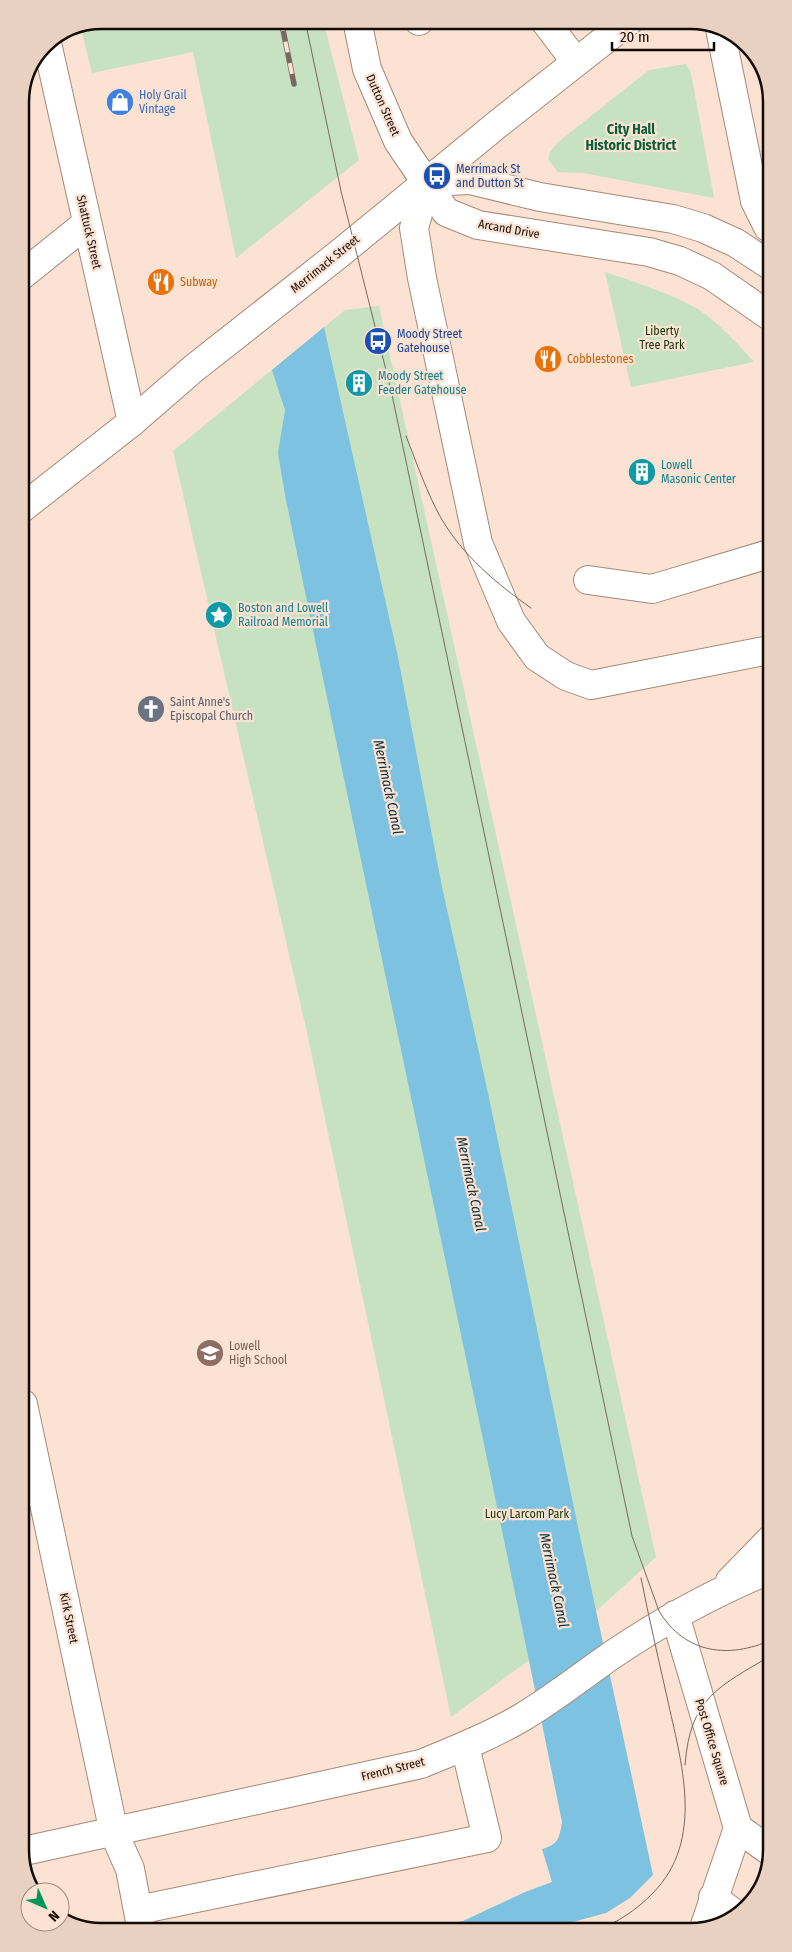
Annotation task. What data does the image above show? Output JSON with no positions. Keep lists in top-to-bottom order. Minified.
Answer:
{"streets":{"main road":["Dutton Street","Arcand Drive","Shattuck Street","Merrimack Street","Kirk Street","Post Office Square","French Street"]},"crossings":[["Dutton Street","Arcand Drive"],["Dutton Street","Merrimack Street"],["Arcand Drive","Merrimack Street"],["Shattuck Street","Merrimack Street"],["Kirk Street","French Street"],["Post Office Square","French Street"]],"districts":["City Hall Historic District"],"water":["Merrimack Canal"],"parks":["Liberty Tree Park","Lucy Larcom Park"],"places":{"shop":["Holy Grail Vintage"],"bus stop":["Merrimack St and Dutton St","Moody Street Gatehouse"],"restaurant":["Subway","Cobblestones"],"building":["Moody Street Feeder Gatehouse","Lowell Masonic Center"],"place":["Boston and Lowell Railroad Memorial"],"church":["Saint Anne's Episcopal Church"],"school or university":["Lowell High School"]},"scale_bar":"20 m","north":"bottom right"}
